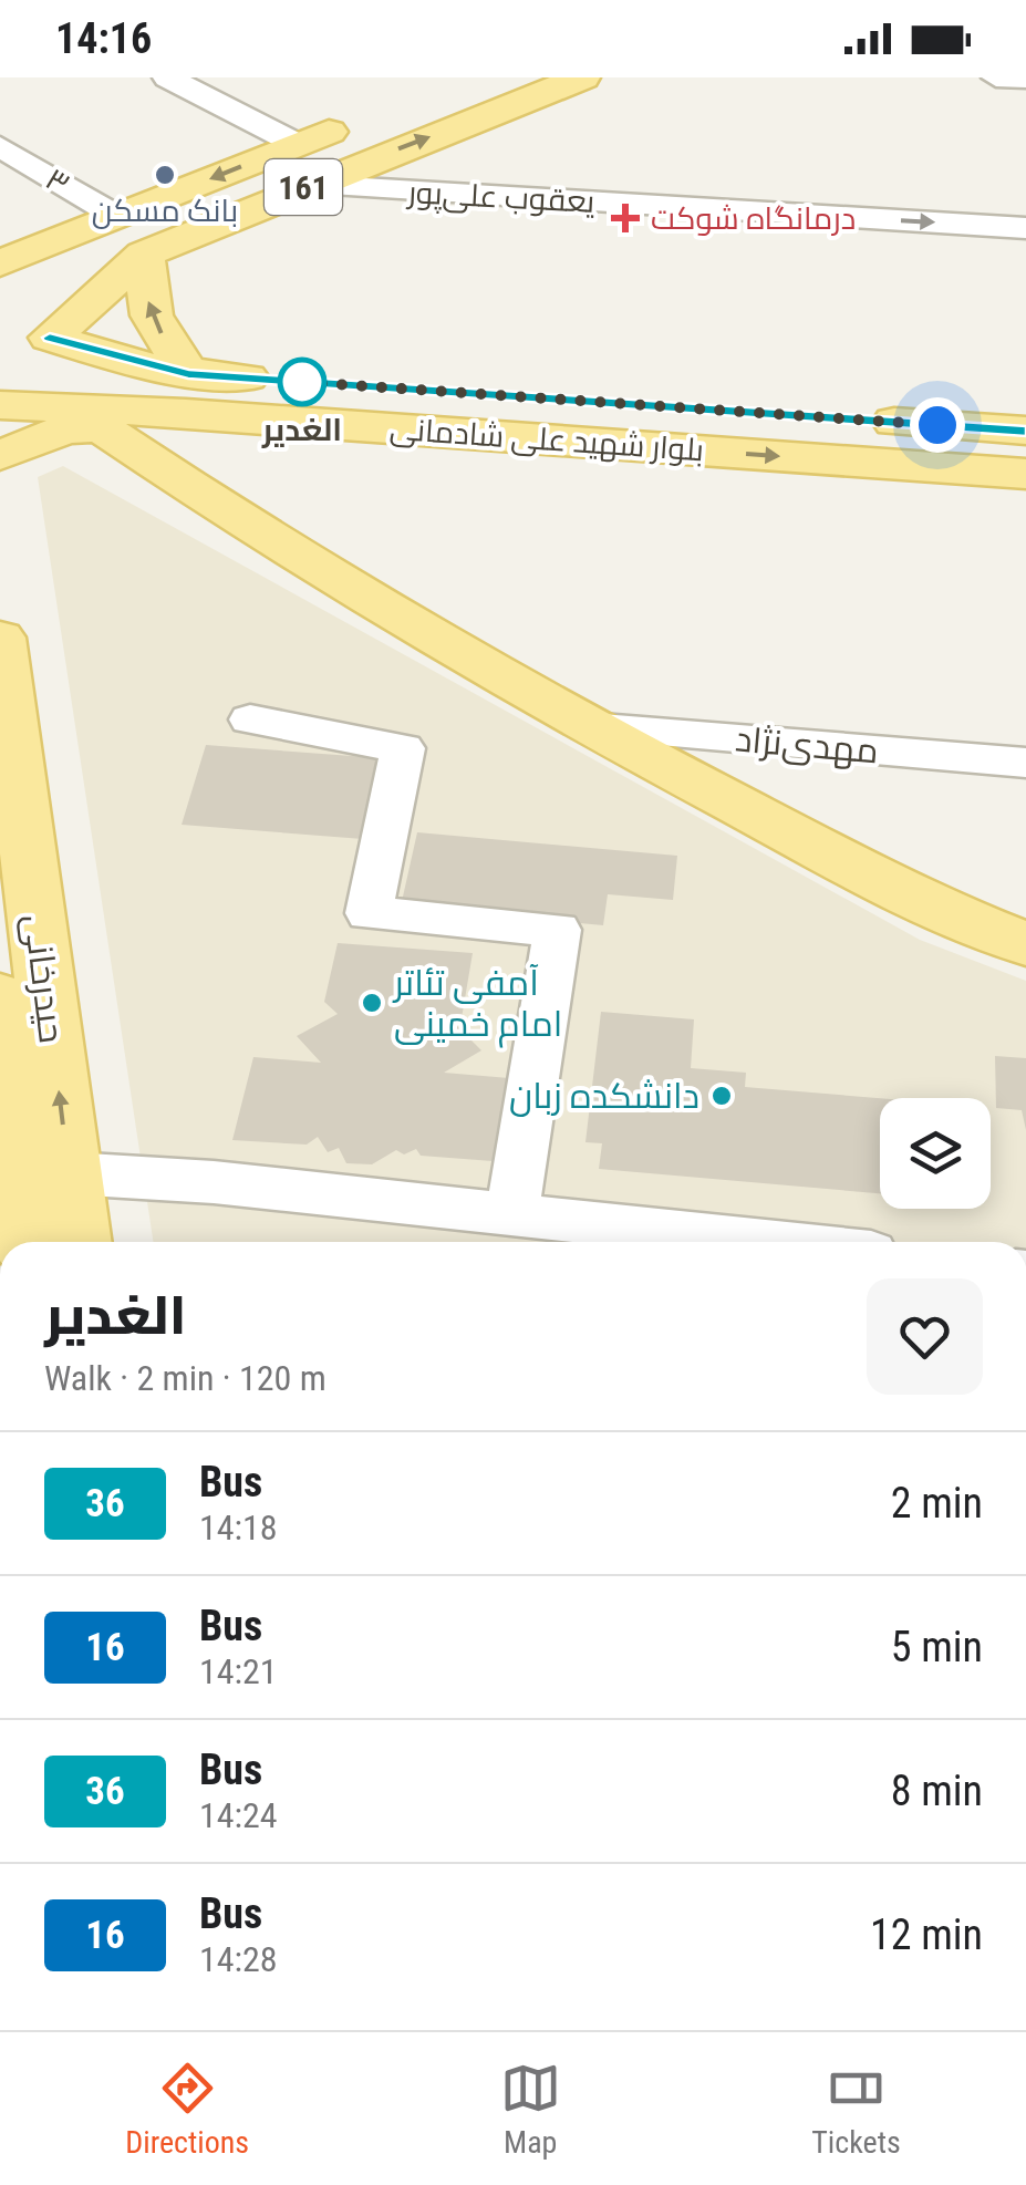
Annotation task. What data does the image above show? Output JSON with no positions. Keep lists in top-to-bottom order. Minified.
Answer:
{"streets":{"main road":["161","بلوار شهید علی شادمانی","حیدرخانی"],"street":["۳","یعقوب علی‌پور","مهدی‌نژاد"]},"crossings":[["۳","161"],["161","یعقوب علی‌پور"],["161","بلوار شهید علی شادمانی"]],"one_way":["یعقوب علی‌پور"],"places":{"other":["بانک مسکن","الغدیر","آمفی تئاتر امام خمینی","دانشکده زبان"],"health":["درمانگاه شوکت"]},"lines":["bus line 36"],"page":{"status":"14:16","heading":["الغدیر","Walk · 2 min · 120 m"],"list":[{"mark":"36","name":"Bus","note":"14:18","value":"2 min"},{"mark":"16","name":"Bus","note":"14:21","value":"5 min"},{"mark":"36","name":"Bus","note":"14:24","value":"8 min"},{"mark":"16","name":"Bus","note":"14:28","value":"12 min"}],"tabs":["Directions","Map","Tickets"]}}
